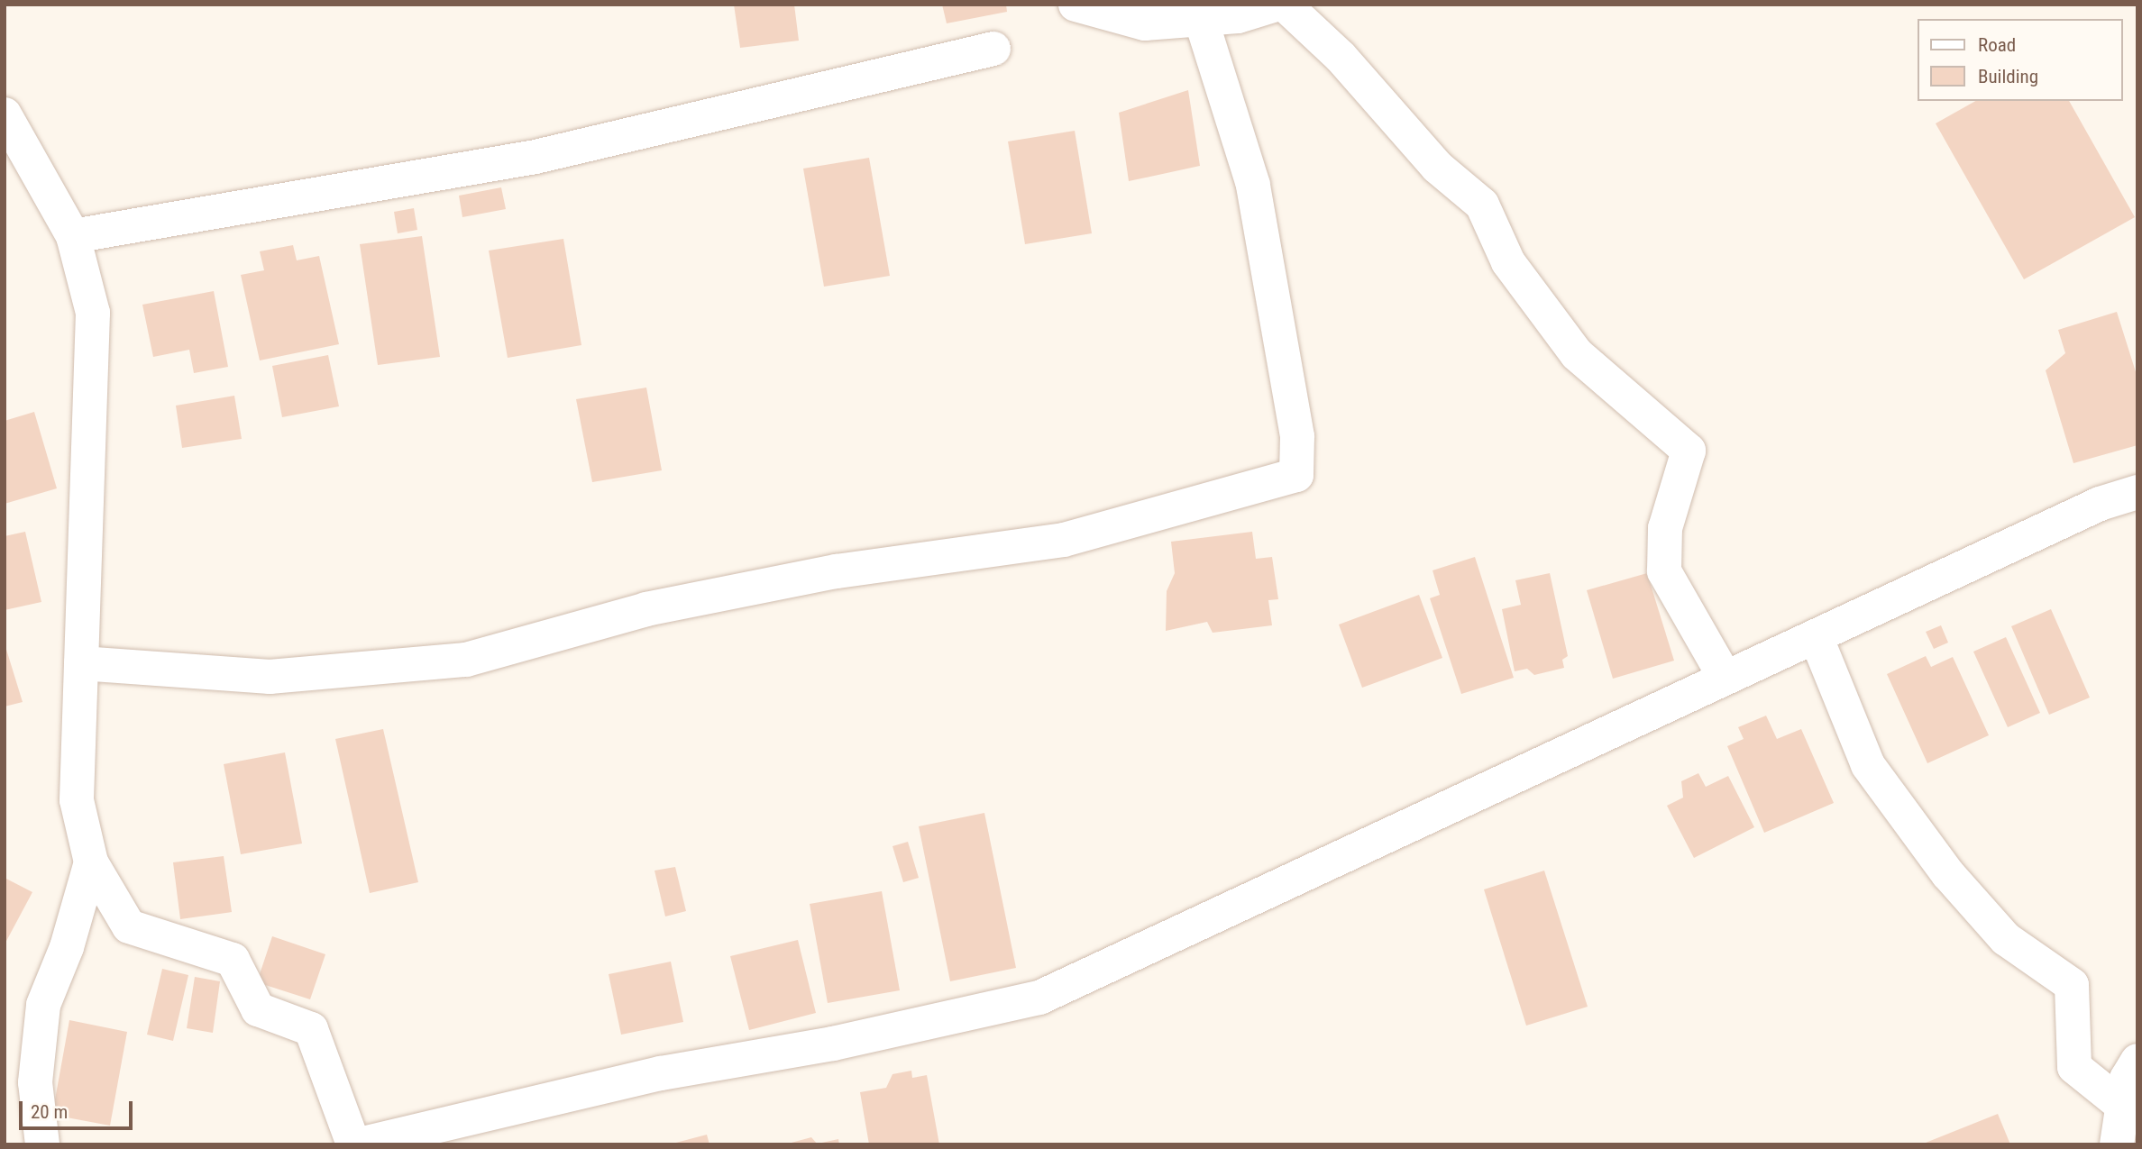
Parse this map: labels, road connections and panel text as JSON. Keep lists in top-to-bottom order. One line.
{"legend":["Road","Building"],"scale_bar":"20 m"}
